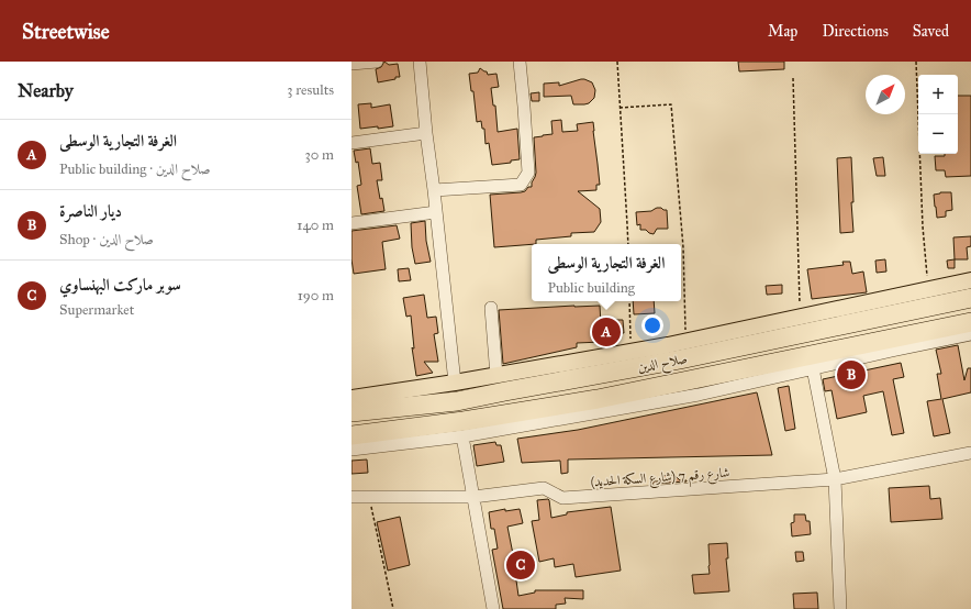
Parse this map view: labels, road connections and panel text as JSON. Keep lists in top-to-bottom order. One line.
{"streets":{"highway":["صلاح الدين"],"street":["شارع رقم 7 (شارع السكة الحديد)"]},"north":"top right","page":{"header":"Streetwise","nav":["Map","Directions","Saved"],"heading":["Nearby","3 results"],"map_buttons":["+","−"],"list":[{"mark":"A","name":"الغرفة التجارية الوسطى","note":"Public building · صلاح الدين","value":"30 m"},{"mark":"B","name":"ديار الناصرة","note":"Shop · صلاح الدين","value":"140 m"},{"mark":"C","name":"سوبر ماركت البهنساوي","note":"Supermarket","value":"190 m"}],"popup":["الغرفة التجارية الوسطى","Public building"],"pins":["A","B","C"]}}
